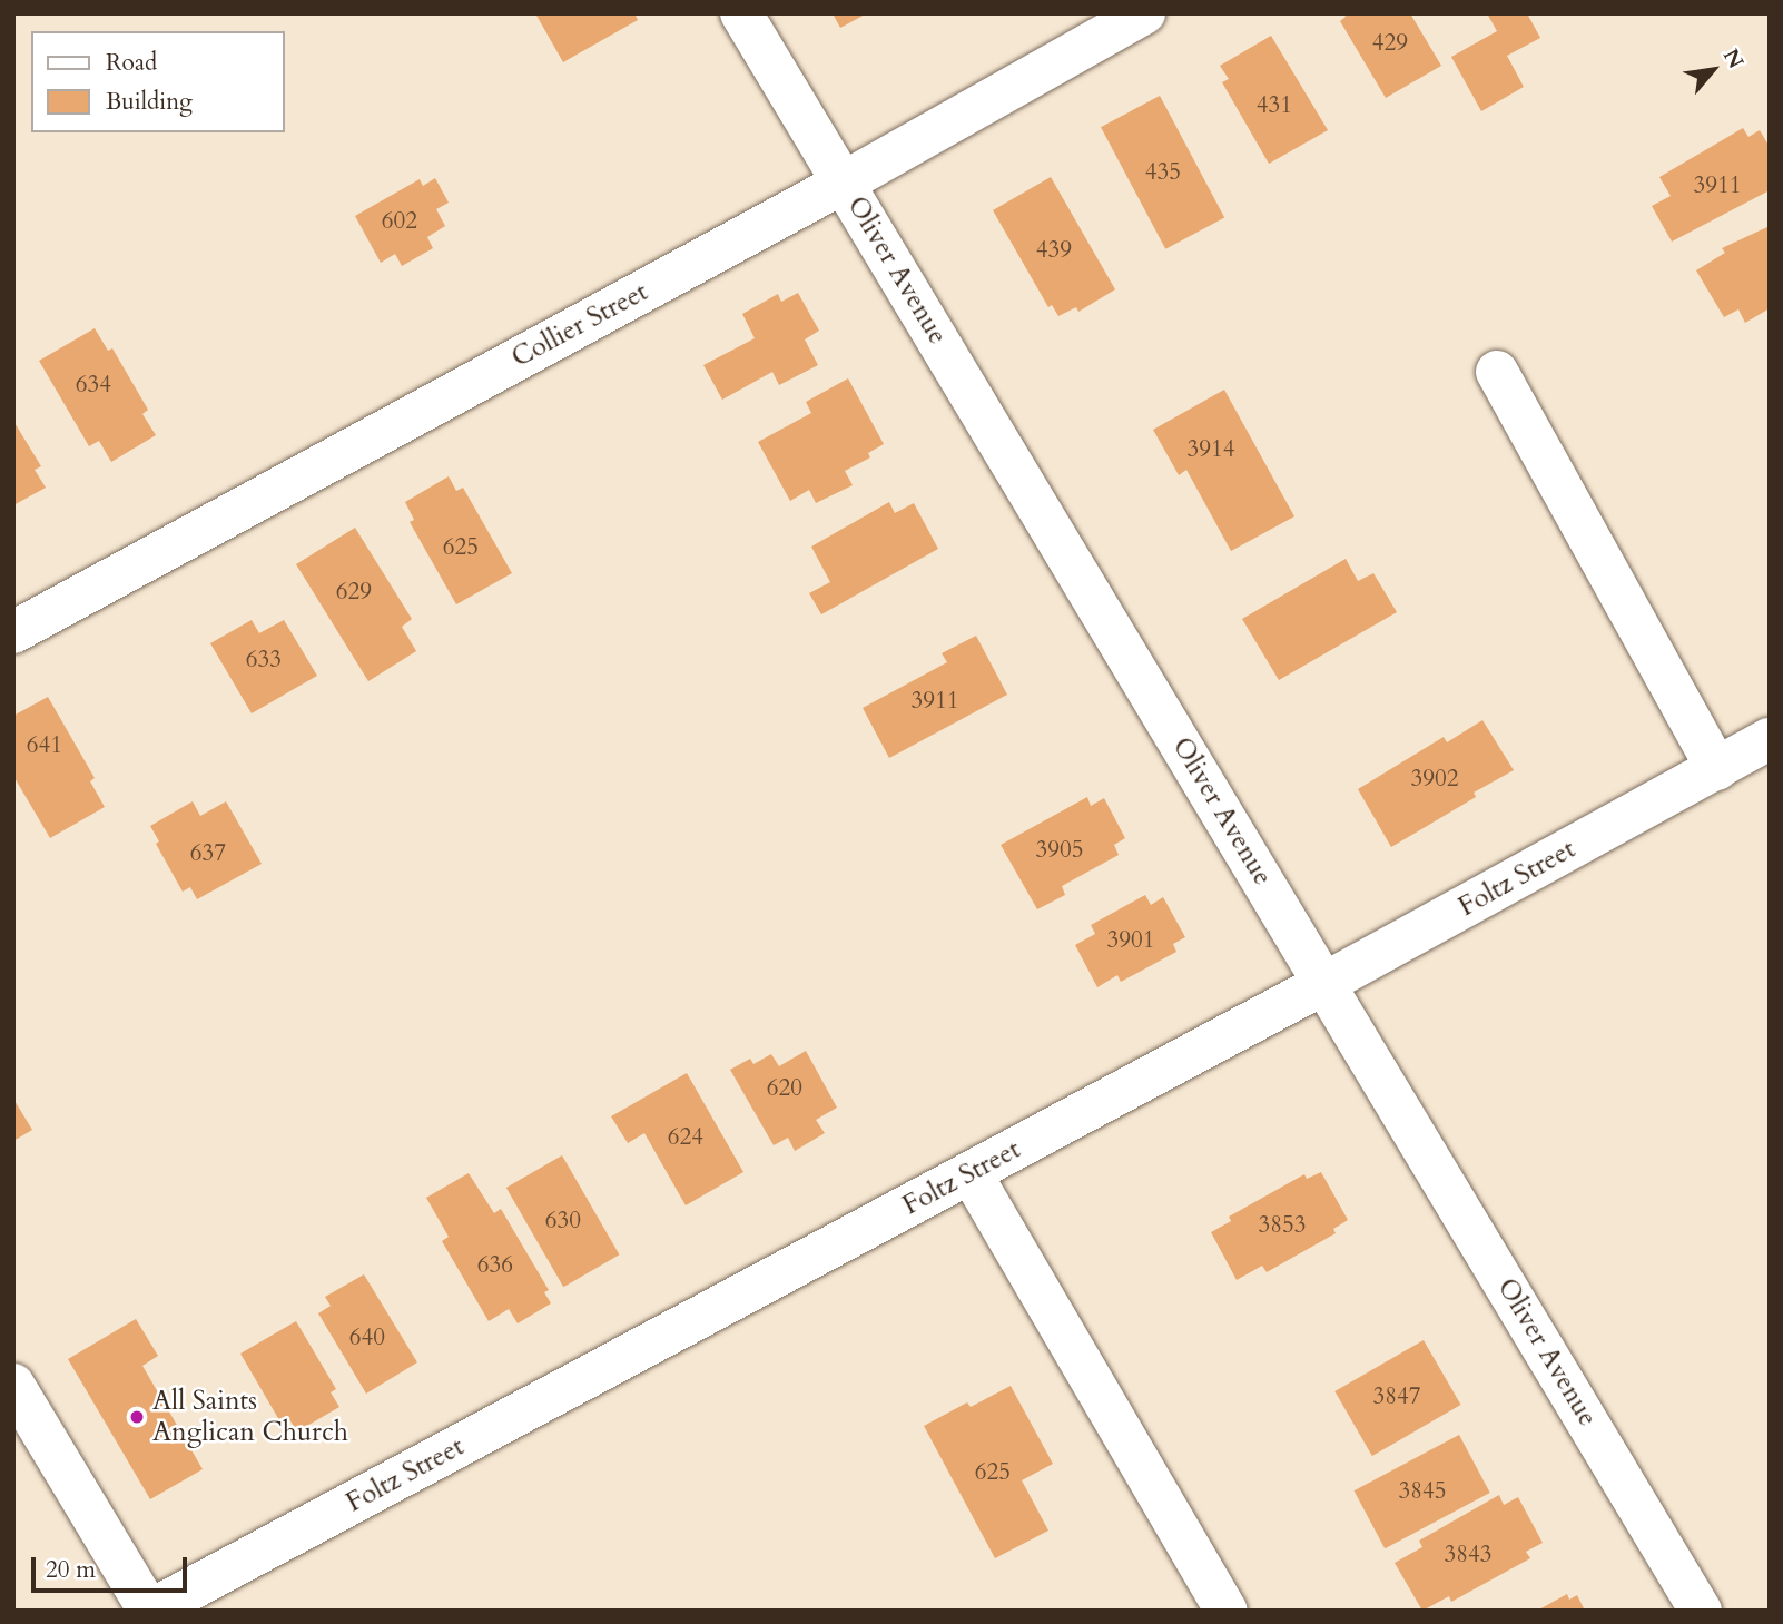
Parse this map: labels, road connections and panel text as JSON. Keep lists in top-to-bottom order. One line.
{"streets":{"street":["Oliver Avenue","Collier Street","Foltz Street"]},"crossings":[["Oliver Avenue","Collier Street"],["Oliver Avenue","Foltz Street"]],"places":["All Saints Anglican Church"],"house_numbers":["429","431","435","3911","602","439","634","3914","625","629","633","3911","641","3902","3905","637","3901","620","624","630","3853","636","640","3847","625","3845","3843"],"legend":["Road","Building"],"scale_bar":"20 m","north":"top right"}
